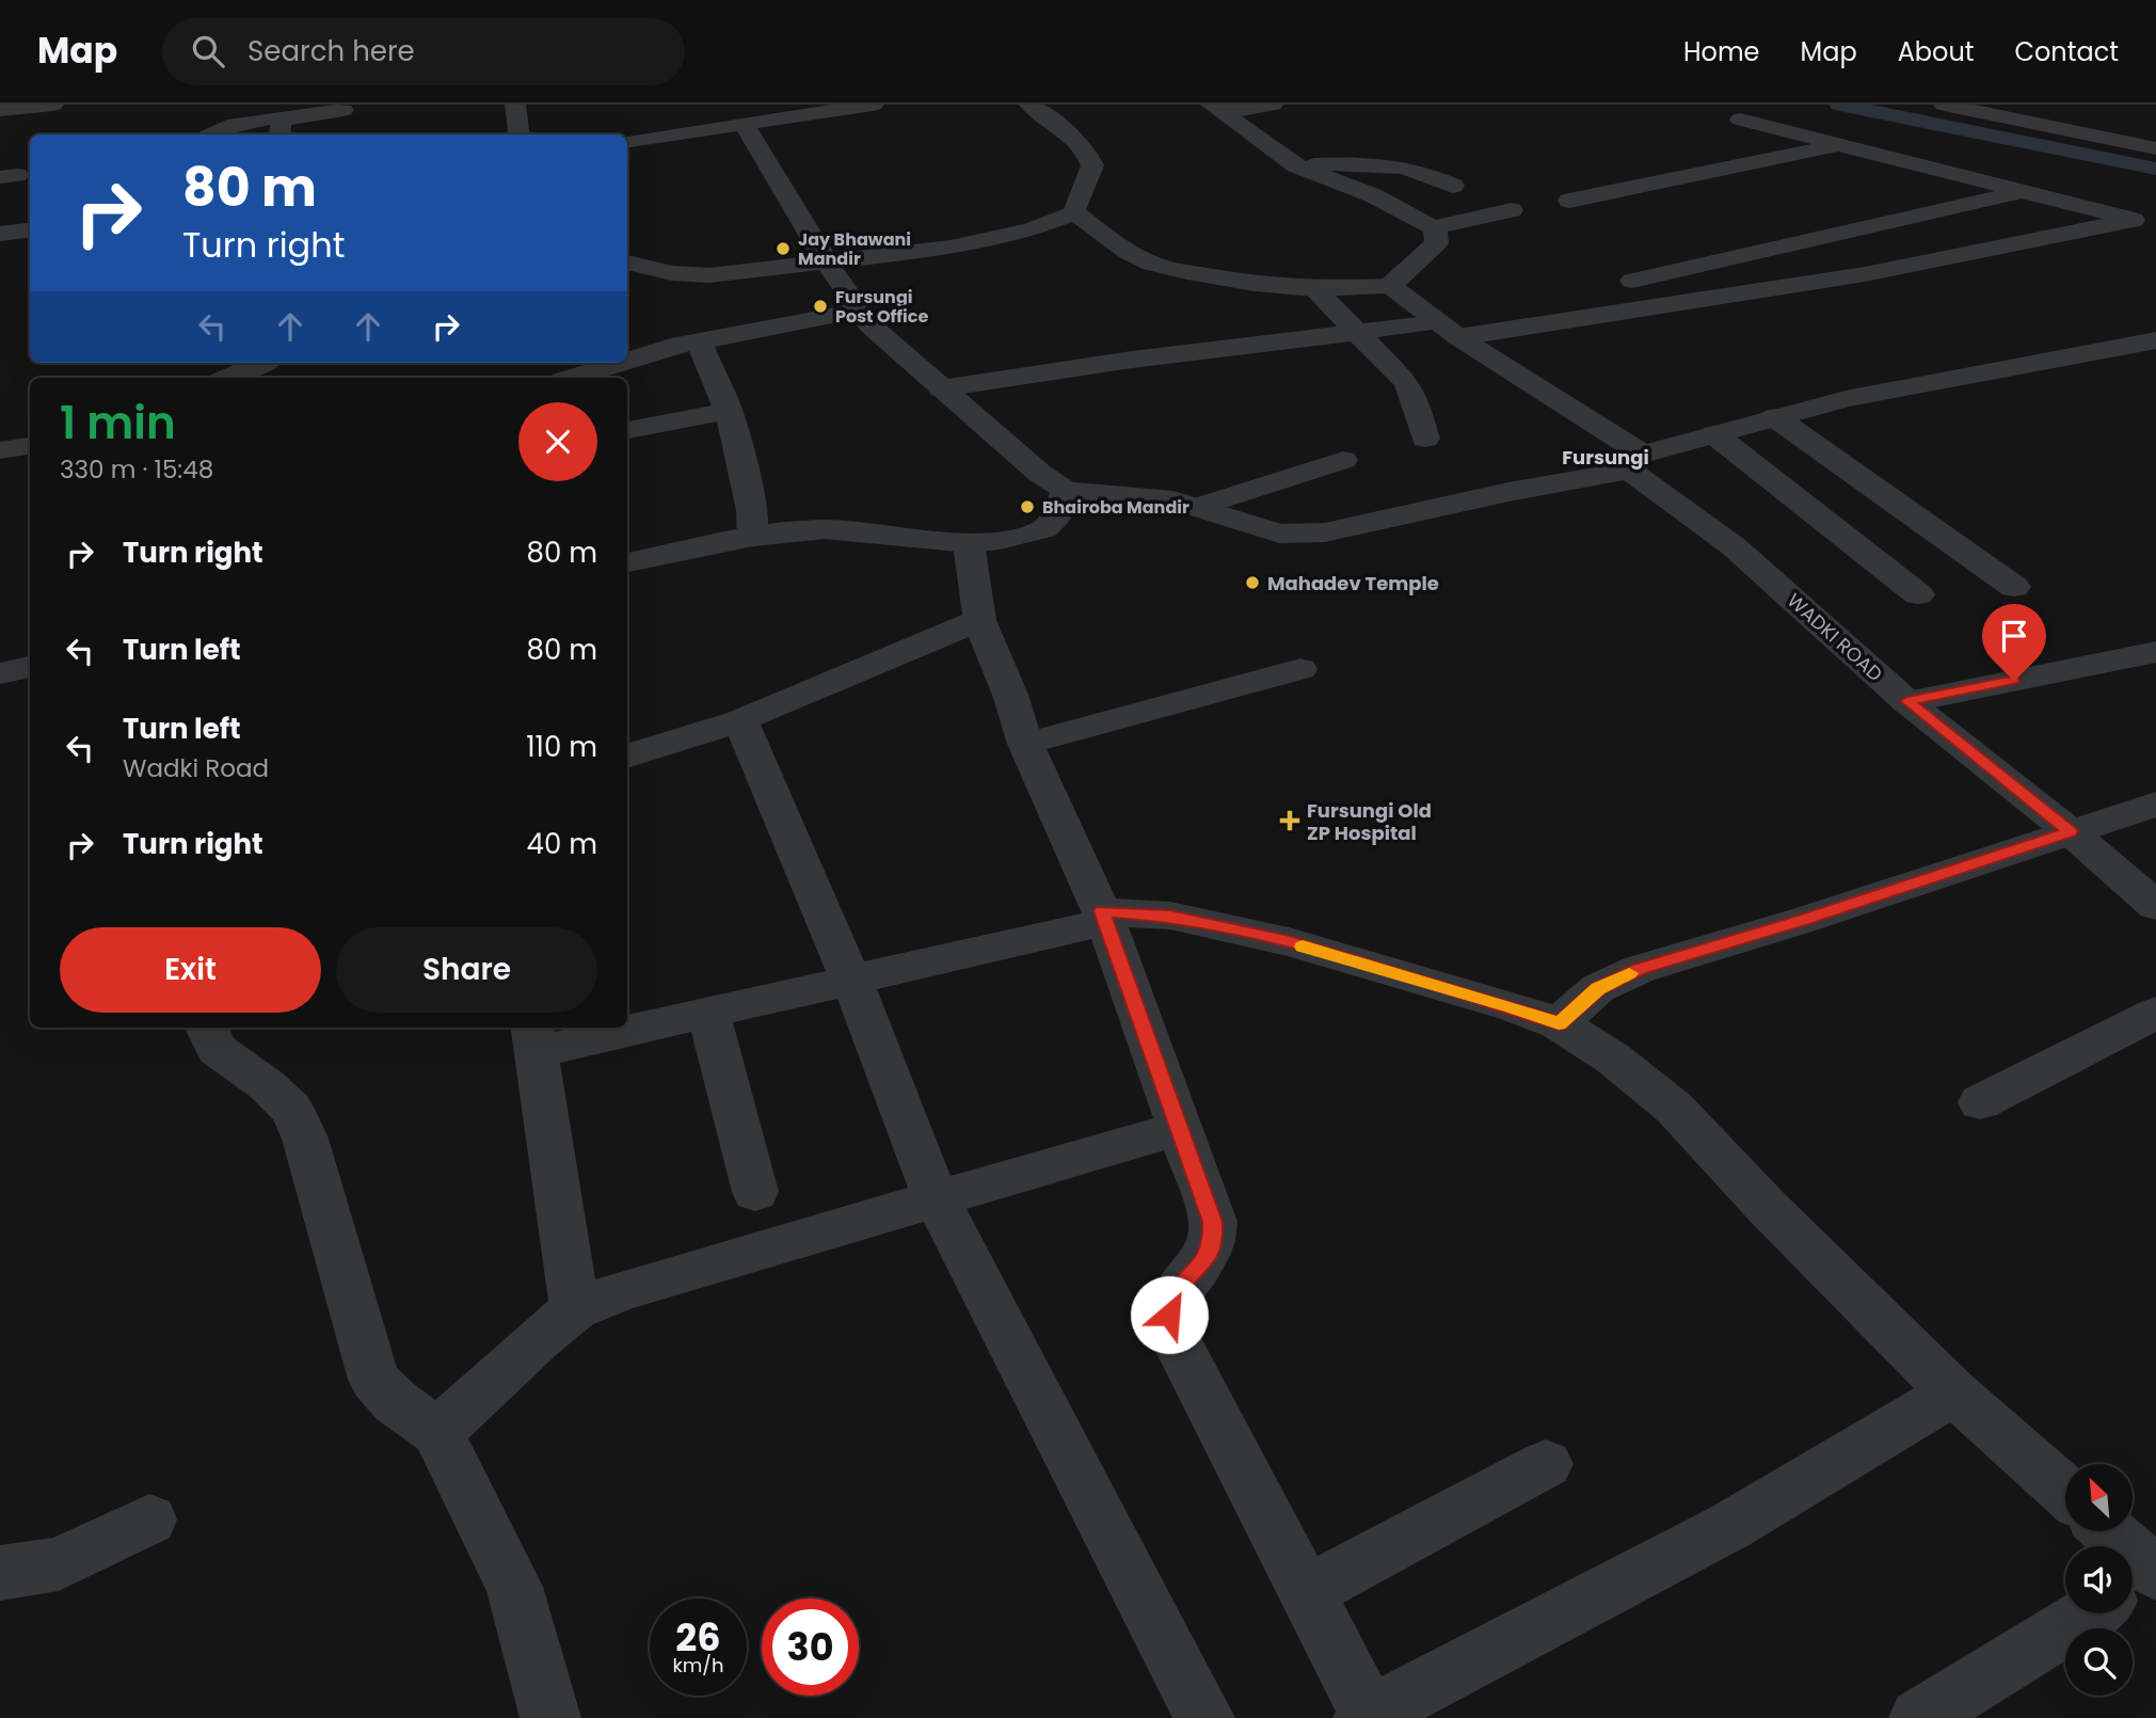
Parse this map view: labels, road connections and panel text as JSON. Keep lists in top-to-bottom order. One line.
{"streets":{"street":["WADKI ROAD"]},"districts":["Fursungi"],"places":{"other":["Jay Bhawani Mandir","Fursungi Post Office","Bhairoba Mandir","Mahadev Temple"],"health":["Fursungi Old ZP Hospital"]},"north":"top left","page":{"header":"Map","search":"Search here","nav":["Home","Map","About","Contact"],"turn":["80 m","Turn right"],"heading":["1 min","330 m · 15:48"],"list":[{"name":"Turn right","value":"80 m"},{"name":"Turn left","value":"80 m"},{"name":"Turn left","note":"Wadki Road","value":"110 m"},{"name":"Turn right","value":"40 m"}],"buttons":["Exit","Share"],"speed":"26 km/h","limit":"30"}}
